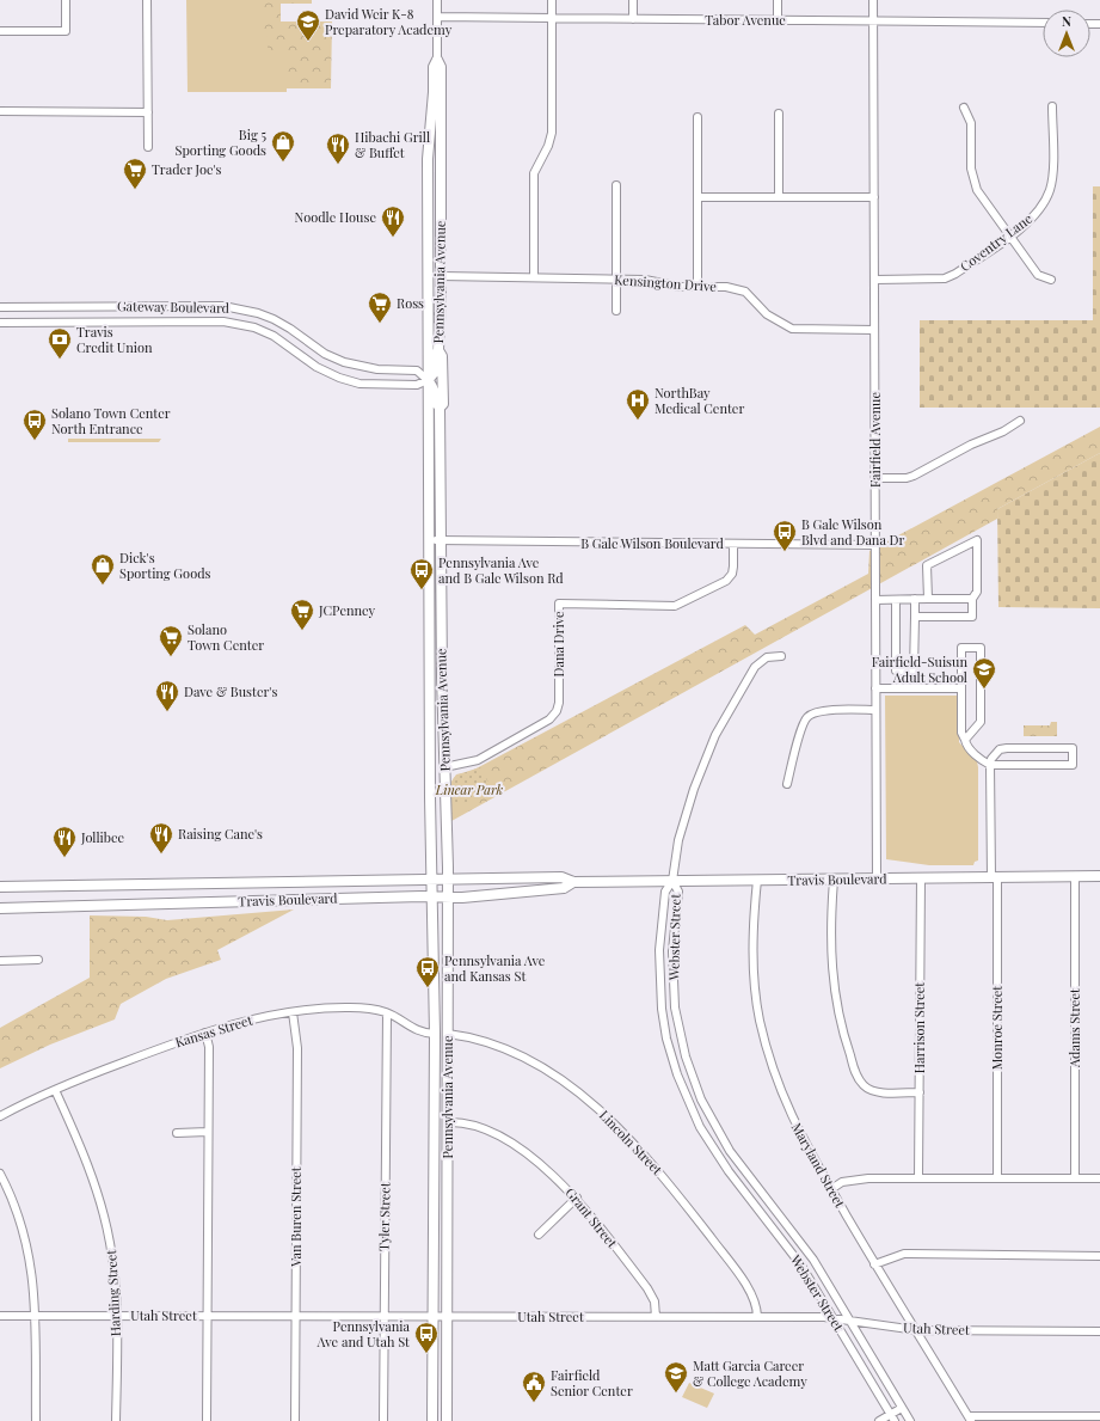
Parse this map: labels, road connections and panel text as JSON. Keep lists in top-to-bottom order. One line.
{"streets":{"main road":["Pennsylvania Avenue","Travis Boulevard"],"street":["Tabor Avenue","Coventry Lane","Kensington Drive","Gateway Boulevard","Fairfield Avenue","B Gale Wilson Boulevard","Dana Drive","Webster Street","Harrison Street","Monroe Street","Adams Street","Kansas Street","Lincoln Street","Maryland Street","Van Buren Street","Tyler Street","Grant Street","Harding Street","Utah Street"]},"crossings":[["Tabor Avenue","Pennsylvania Avenue"],["Tabor Avenue","Fairfield Avenue"],["Coventry Lane","Fairfield Avenue"],["Pennsylvania Avenue","Kensington Drive"],["Pennsylvania Avenue","Gateway Boulevard"],["Pennsylvania Avenue","B Gale Wilson Boulevard"],["Pennsylvania Avenue","Dana Drive"],["Pennsylvania Avenue","Travis Boulevard"],["Pennsylvania Avenue","Kansas Street"],["Pennsylvania Avenue","Lincoln Street"],["Pennsylvania Avenue","Grant Street"],["Pennsylvania Avenue","Utah Street"],["Kensington Drive","Fairfield Avenue"],["Fairfield Avenue","B Gale Wilson Boulevard"],["Fairfield Avenue","Travis Boulevard"],["B Gale Wilson Boulevard","Dana Drive"],["Travis Boulevard","Webster Street"],["Travis Boulevard","Harrison Street"],["Travis Boulevard","Monroe Street"],["Travis Boulevard","Adams Street"],["Travis Boulevard","Maryland Street"],["Webster Street","Utah Street"],["Kansas Street","Van Buren Street"],["Kansas Street","Tyler Street"],["Kansas Street","Harding Street"],["Lincoln Street","Utah Street"],["Maryland Street","Utah Street"],["Van Buren Street","Utah Street"],["Tyler Street","Utah Street"],["Grant Street","Utah Street"],["Harding Street","Utah Street"]],"parks":["Linear Park"],"places":{"school or university":["David Weir K-8 Preparatory Academy","Fairfield-Suisun Adult School","Matt Garcia Career & College Academy"],"shop":["Big 5 Sporting Goods","Dick's Sporting Goods"],"restaurant":["Hibachi Grill & Buffet","Noodle House","Dave & Buster's","Raising Cane's","Jollibee"],"supermarket":["Trader Joe's","Ross","JCPenney","Solano Town Center"],"bank":["Travis Credit Union"],"hospital":["NorthBay Medical Center"],"bus stop":["Solano Town Center North Entrance","B Gale Wilson Blvd and Dana Dr","Pennsylvania Ave and B Gale Wilson Rd","Pennsylvania Ave and Kansas St","Pennsylvania Ave and Utah St"],"public building":["Fairfield Senior Center"]},"north":"top"}
